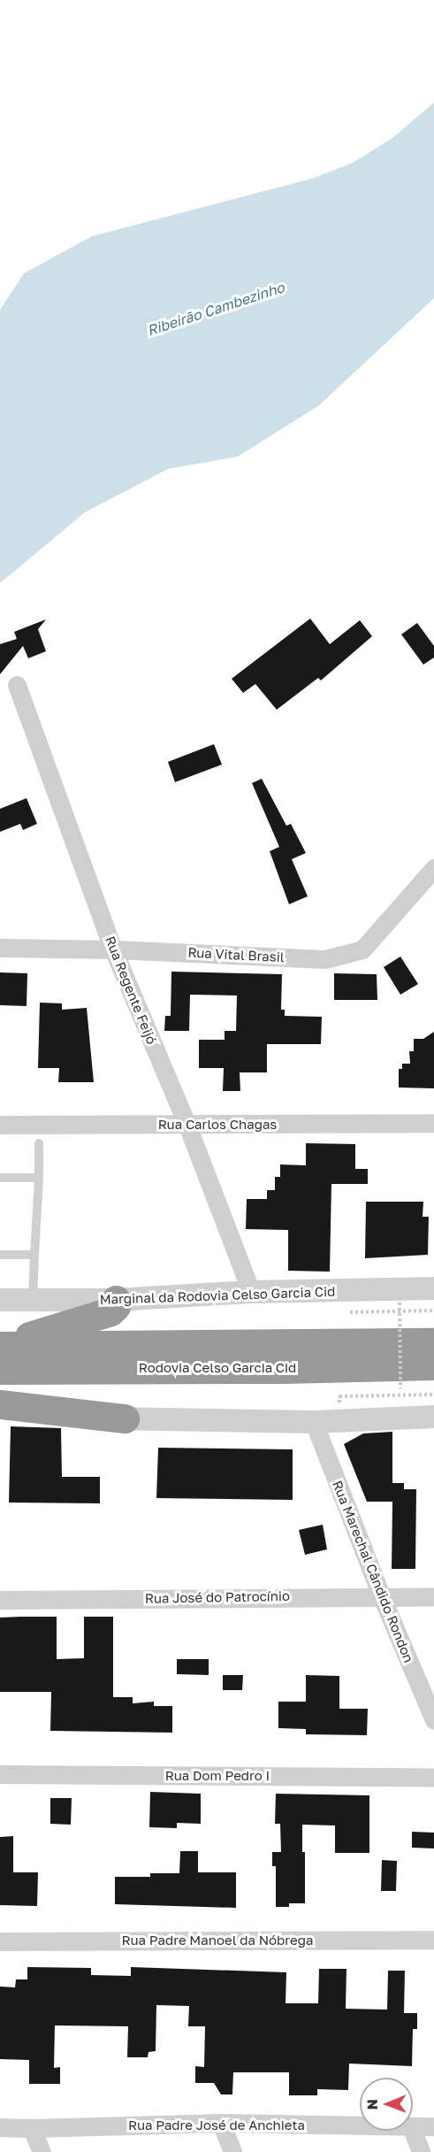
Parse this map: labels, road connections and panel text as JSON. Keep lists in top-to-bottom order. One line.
{"streets":{"highway":["Rodovia Celso Garcia Cid"],"street":["Rua Vital Brasil","Rua Regente Feijó","Rua Carlos Chagas","Marginal da Rodovia Celso Garcia Cid","Rua Marechal Cândido Rondon","Rua José do Patrocínio","Rua Dom Pedro I","Rua Padre Manoel da Nóbrega","Rua Padre José de Anchieta"]},"crossings":[["Rua Vital Brasil","Rua Regente Feijó"],["Rua Regente Feijó","Rua Carlos Chagas"],["Rua Regente Feijó","Marginal da Rodovia Celso Garcia Cid"],["Rua Marechal Cândido Rondon","Rua José do Patrocínio"]],"water":["Ribeirão Cambezinho"],"north":"left"}
